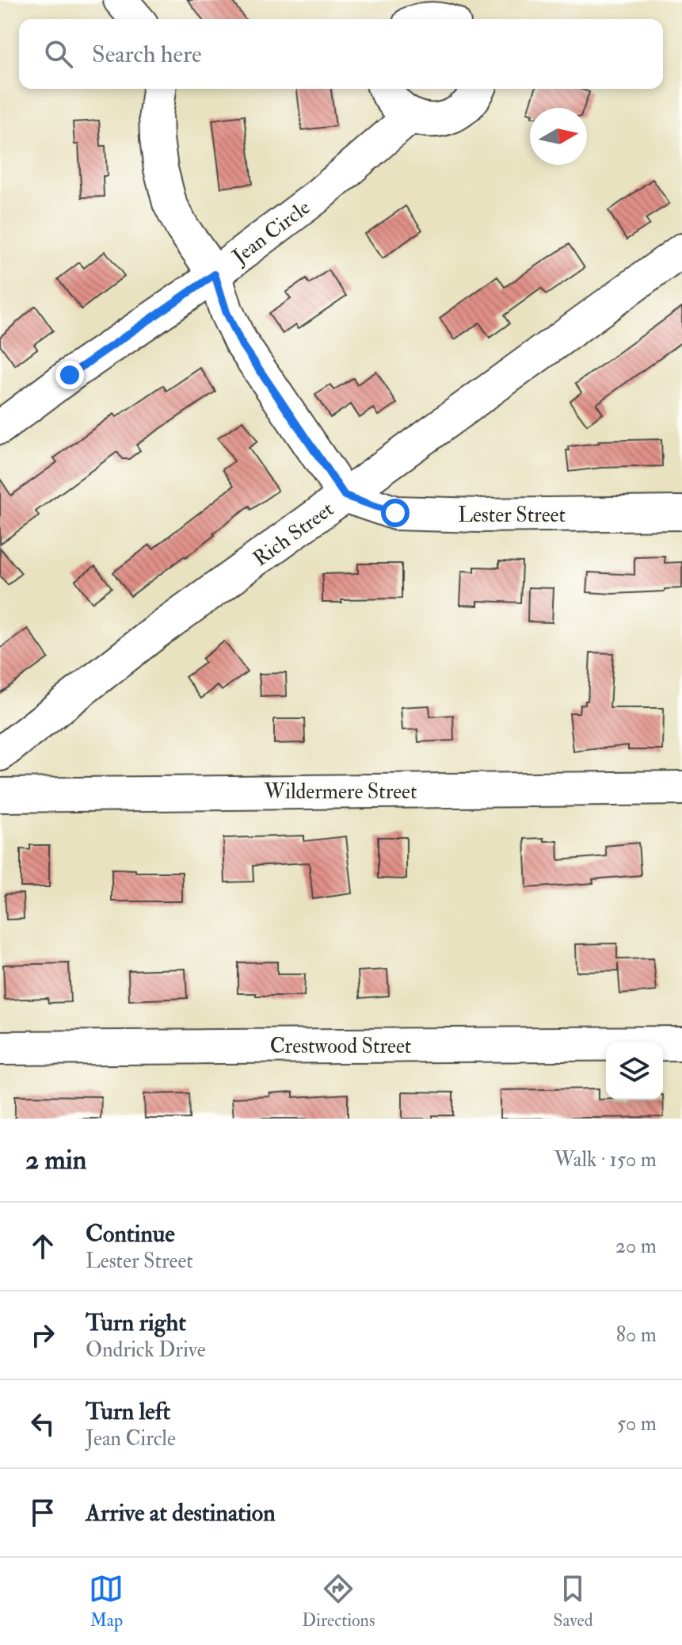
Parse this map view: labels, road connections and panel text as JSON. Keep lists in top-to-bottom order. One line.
{"streets":{"street":["Jean Circle","Lester Street","Rich Street","Wildermere Street","Crestwood Street"]},"crossings":[["Lester Street","Rich Street"]],"north":"right","page":{"search":"Search here","heading":["2 min","Walk · 150 m"],"list":[["Continue","Lester Street","20 m"],["Turn right","Ondrick Drive","80 m"],["Turn left","Jean Circle","50 m"],"Arrive at destination"],"nav":["Map","Directions","Saved"]}}
